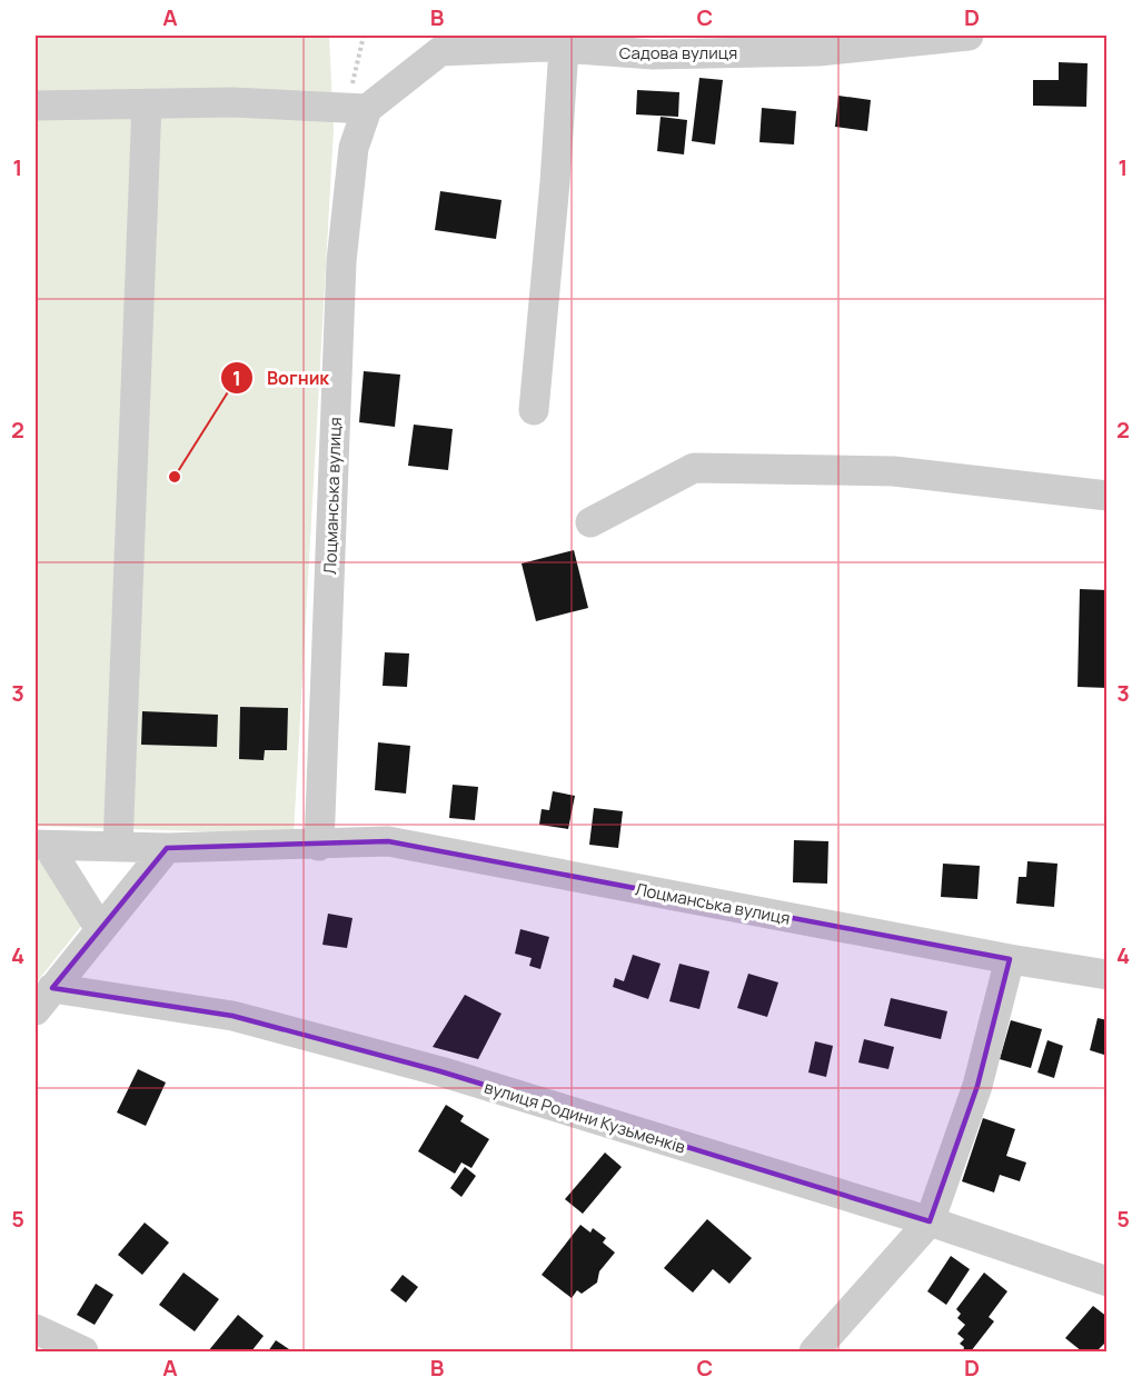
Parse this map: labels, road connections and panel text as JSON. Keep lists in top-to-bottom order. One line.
{"streets":{"street":["Садова вулиця","Лоцманська вулиця","вулиця Родини Кузьменків"]},"crossings":[["Садова вулиця","Лоцманська вулиця"]],"places":["Вогник"],"grid":{"columns":["A","B","C","D"],"rows":["1","2","3","4","5"]}}
